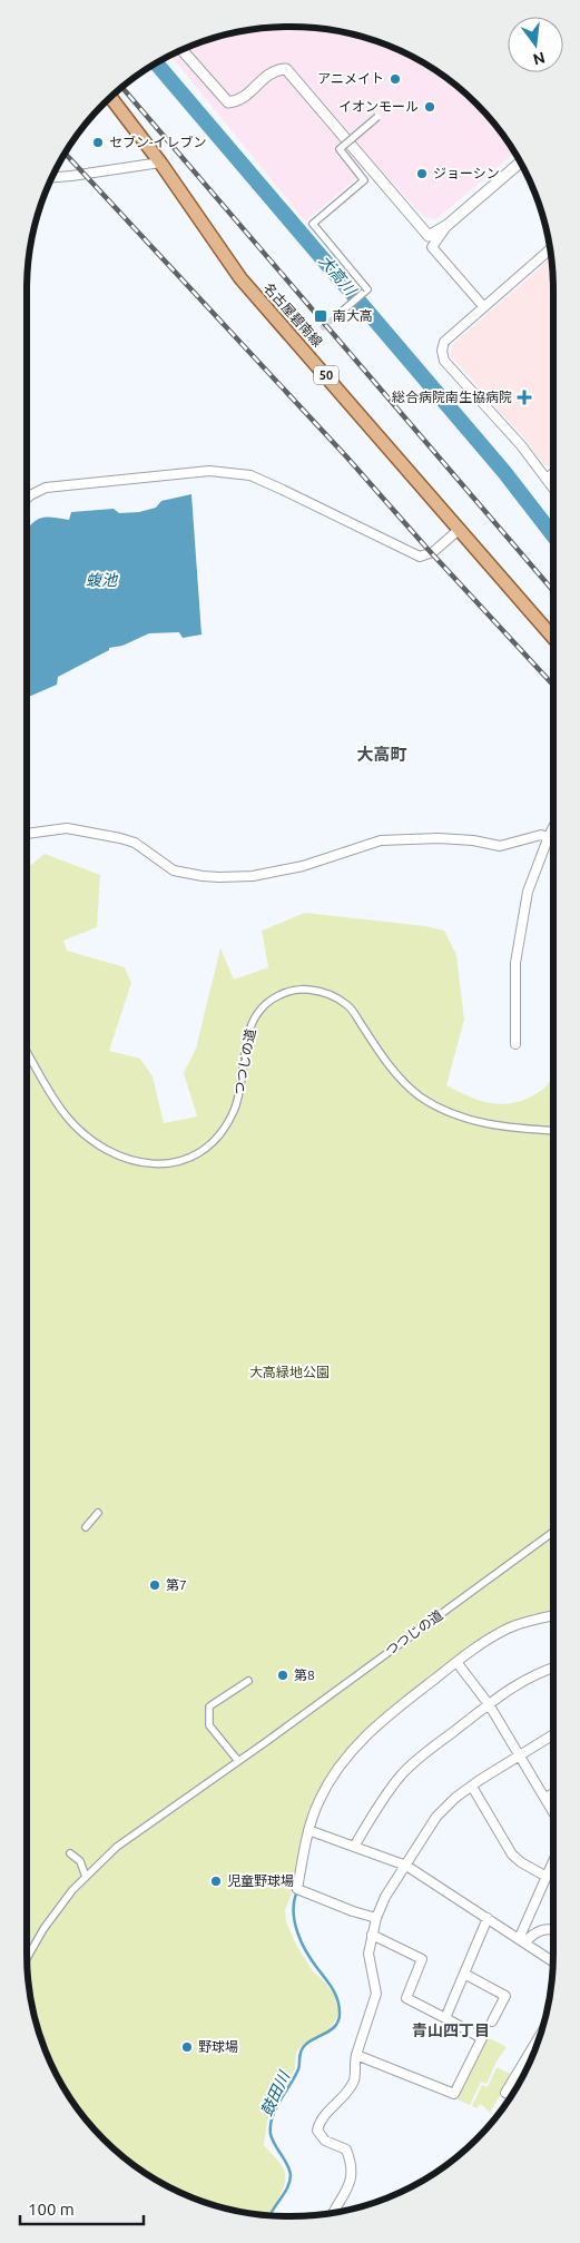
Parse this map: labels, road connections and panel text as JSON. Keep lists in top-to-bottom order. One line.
{"streets":{"main road":["名古屋碧南線","50"],"street":["つつじの道"]},"districts":["大高町","青山四丁目"],"water":["大高川","蝮池","鼓田川"],"parks":["大高緑地公園"],"places":{"other":["アニメイト","イオンモール","セブン-イレブン","ジョーシン","第7","第8","児童野球場","野球場"],"transit":["南大高"],"health":["総合病院南生協病院"]},"scale_bar":"100 m","north":"bottom"}
